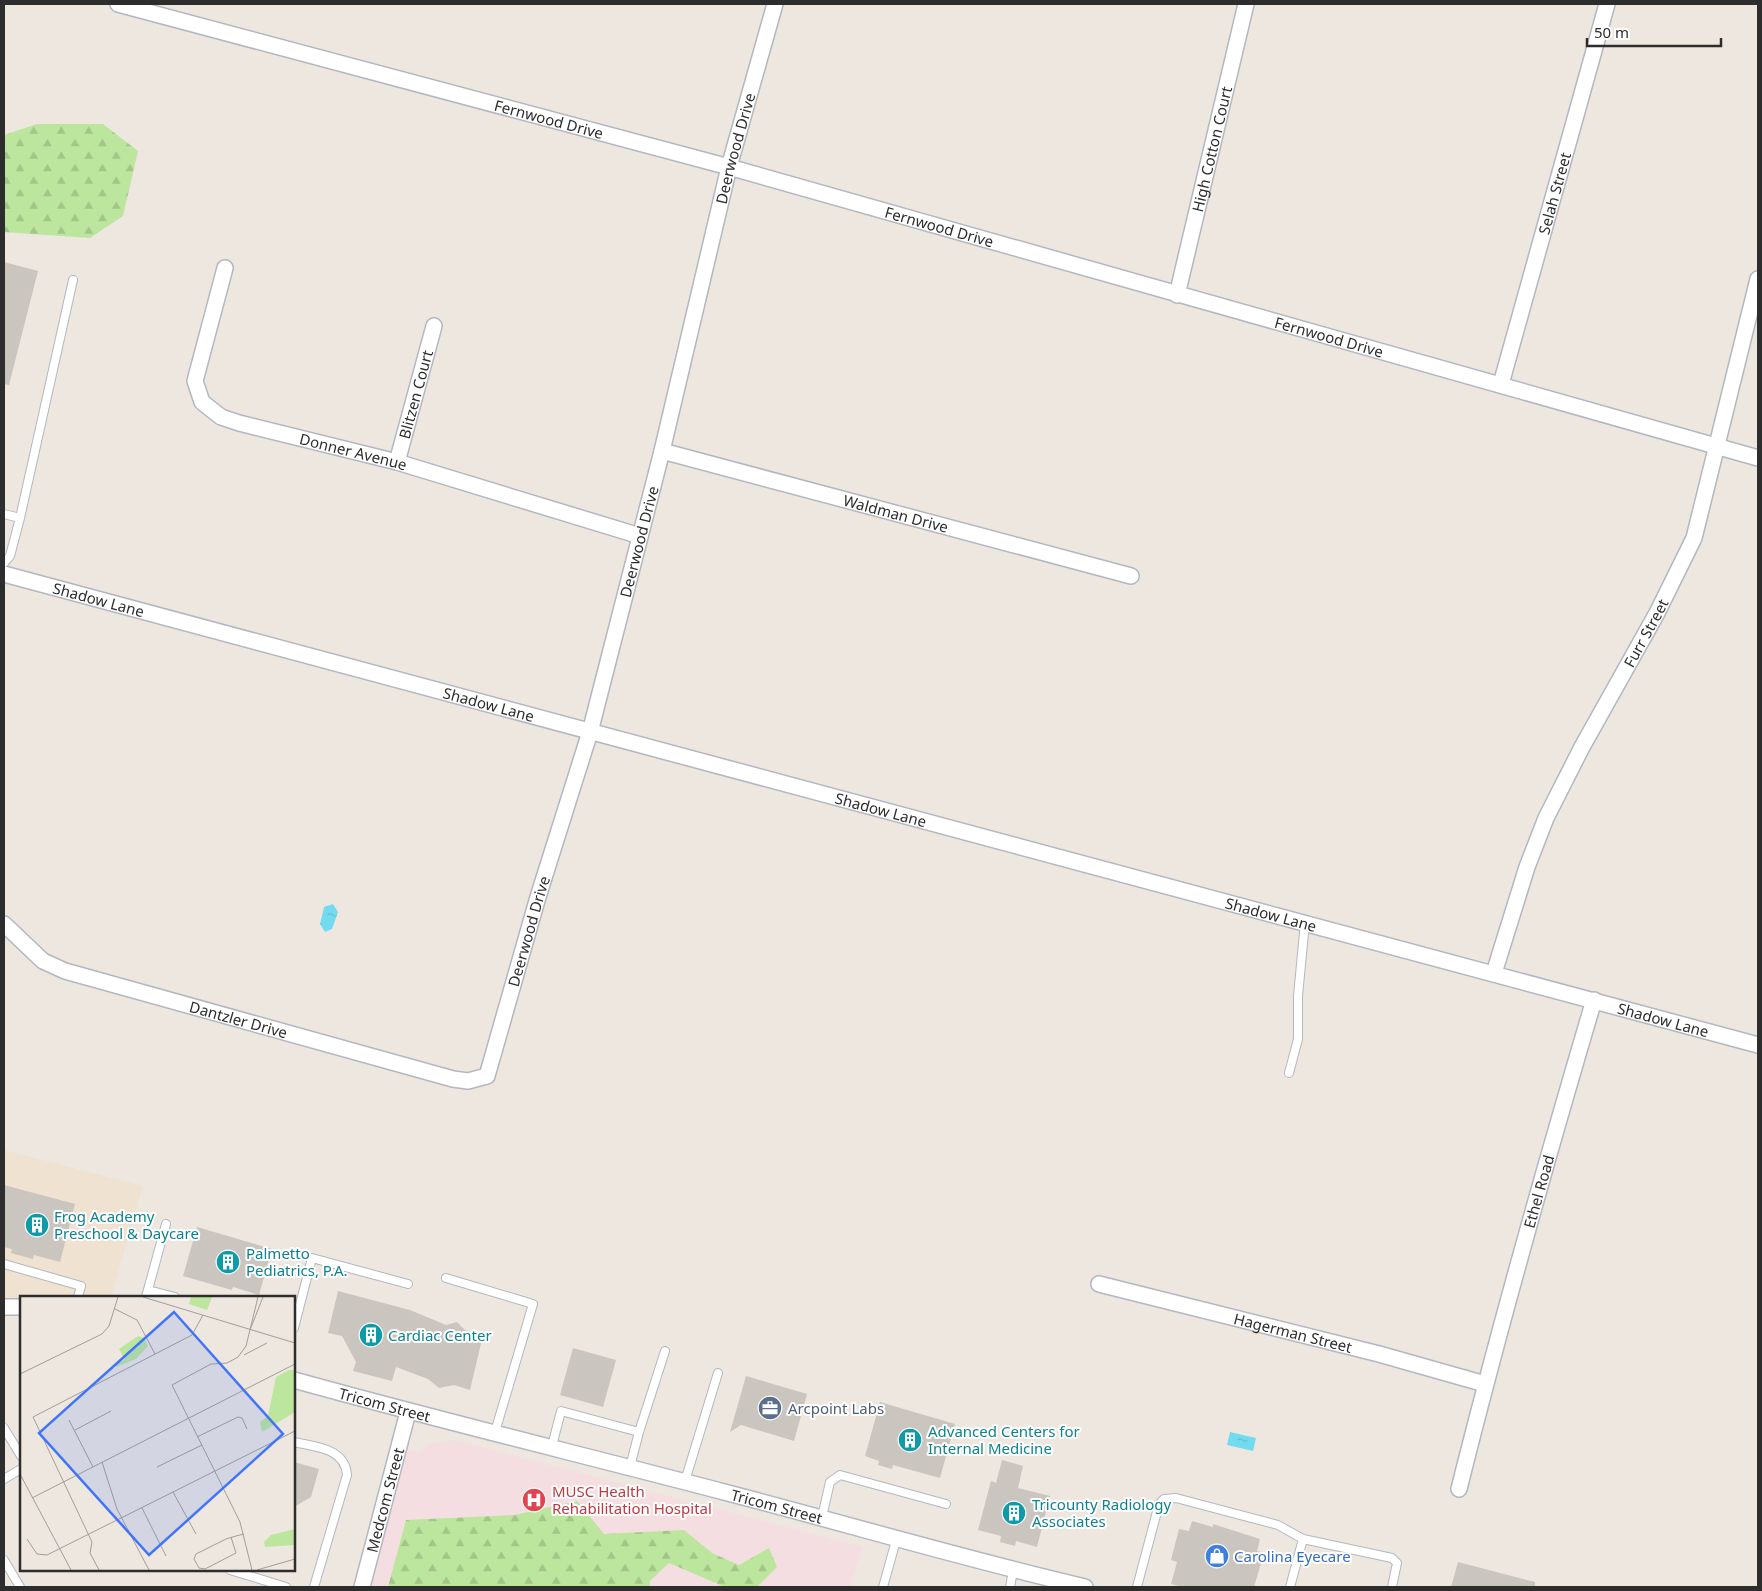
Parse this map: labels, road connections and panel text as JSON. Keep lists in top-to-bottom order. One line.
{"streets":{"street":["Fernwood Drive","Deerwood Drive","High Cotton Court","Selah Street","Blitzen Court","Donner Avenue","Waldman Drive","Shadow Lane","Furr Street","Dantzler Drive","Ethel Road","Hagerman Street","Tricom Street","Medcom Street"]},"crossings":[["Fernwood Drive","Deerwood Drive"],["Fernwood Drive","High Cotton Court"],["Fernwood Drive","Selah Street"],["Fernwood Drive","Furr Street"],["Deerwood Drive","Donner Avenue"],["Deerwood Drive","Waldman Drive"],["Deerwood Drive","Shadow Lane"],["Deerwood Drive","Dantzler Drive"],["Blitzen Court","Donner Avenue"],["Shadow Lane","Furr Street"],["Shadow Lane","Ethel Road"],["Ethel Road","Hagerman Street"],["Tricom Street","Medcom Street"]],"places":{"building":["Frog Academy Preschool & Daycare","Palmetto Pediatrics, P.A.","Cardiac Center","Advanced Centers for Internal Medicine","Tricounty Radiology Associates"],"office":["Arcpoint Labs"],"hospital":["MUSC Health Rehabilitation Hospital"],"shop":["Carolina Eyecare"]},"scale_bar":"50 m"}
